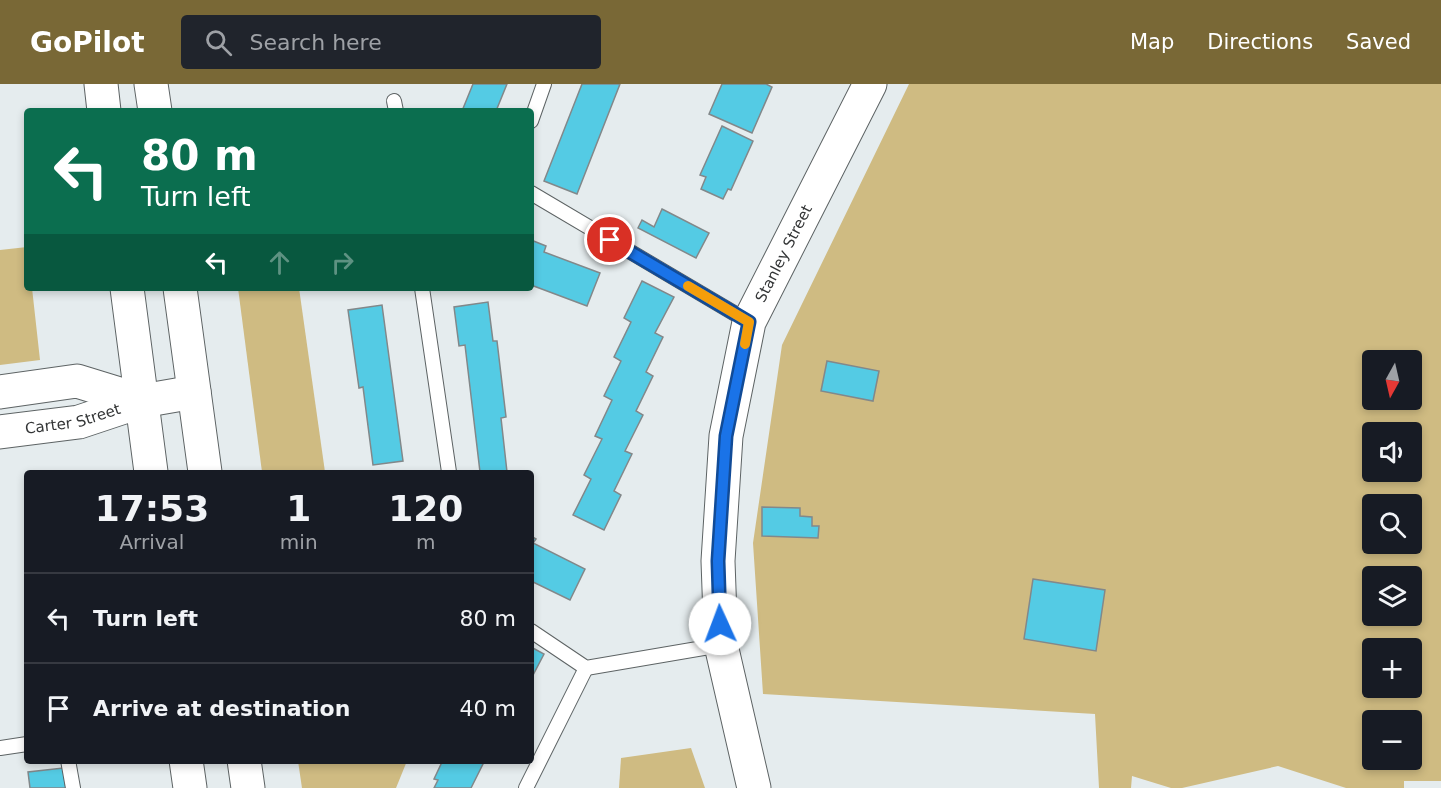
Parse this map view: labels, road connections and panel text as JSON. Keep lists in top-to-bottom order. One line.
{"streets":{"street":["Stanley Street","Carter Street"]},"north":"bottom","page":{"header":"GoPilot","search":"Search here","nav":["Map","Directions","Saved"],"turn":["80 m","Turn left"],"map_buttons":["+","−"],"eta":["17:53","Arrival","1","min","120","m"],"list":[{"name":"Turn left","value":"80 m"},{"name":"Arrive at destination","value":"40 m"}]}}
